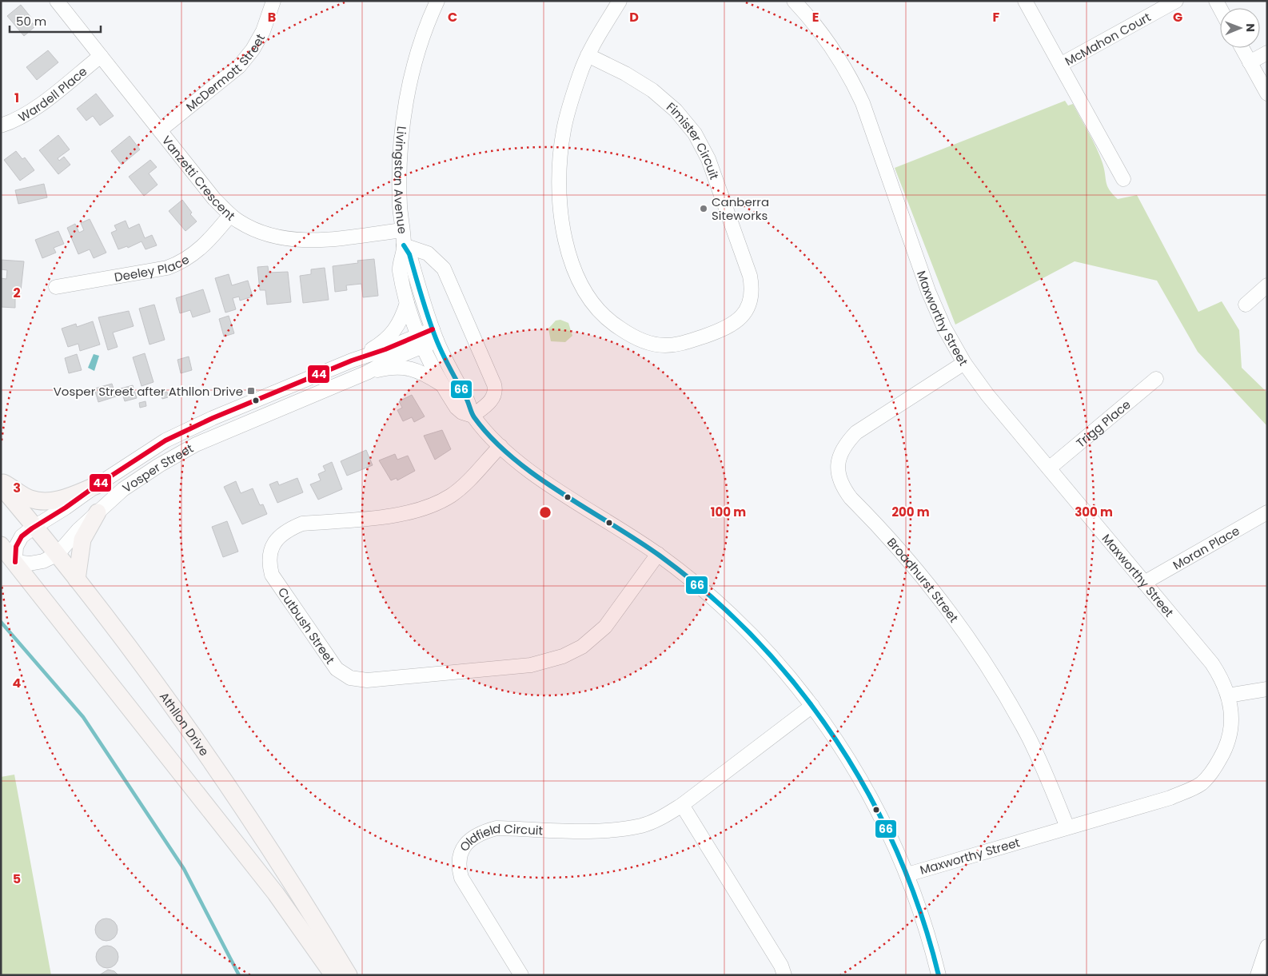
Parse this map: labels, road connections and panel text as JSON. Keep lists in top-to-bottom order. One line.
{"streets":{"main road":["Athllon Drive"],"street":["McMahon Court","McDermott Street","Wardell Place","Fimister Circuit","Vanzetti Crescent","Livingston Avenue","Deeley Place","Maxworthy Street","Trigg Place","Vosper Street","Moran Place","Broadhurst Street","Cutbush Street","Oldfield Circuit"]},"crossings":[["McDermott Street","Vanzetti Crescent"],["Wardell Place","Vanzetti Crescent"],["Vanzetti Crescent","Livingston Avenue"],["Vanzetti Crescent","Deeley Place"],["Livingston Avenue","Maxworthy Street"],["Livingston Avenue","Vosper Street"],["Livingston Avenue","Cutbush Street"],["Livingston Avenue","Oldfield Circuit"],["Maxworthy Street","Trigg Place"],["Maxworthy Street","Moran Place"],["Maxworthy Street","Broadhurst Street"],["Vosper Street","Athllon Drive"]],"places":{"other":["Canberra Siteworks"],"transit":["Vosper Street after Athllon Drive"]},"lines":["transit line 66","transit line 44"],"scale_bar":"50 m","north":"right","grid":{"columns":["B","C","D","E","F","G"],"rows":["1","2","3","4","5"]},"rings":["100 m","200 m","300 m"]}
